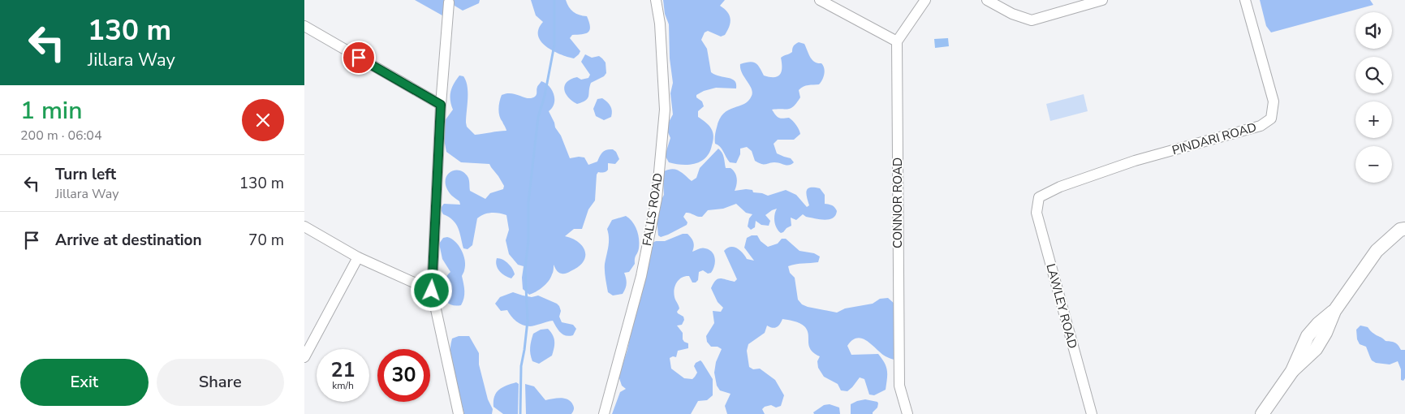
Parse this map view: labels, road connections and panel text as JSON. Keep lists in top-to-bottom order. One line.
{"streets":{"street":["PINDARI ROAD","CONNOR ROAD","FALLS ROAD","LAWLEY ROAD"]},"crossings":[["PINDARI ROAD","LAWLEY ROAD"]],"page":{"turn":["130 m","Jillara Way"],"map_buttons":["+","−"],"heading":["1 min","200 m · 06:04"],"list":[{"name":"Turn left","note":"Jillara Way","value":"130 m"},{"name":"Arrive at destination","value":"70 m"}],"speed":"21 km/h","limit":"30","buttons":["Exit","Share"]}}
